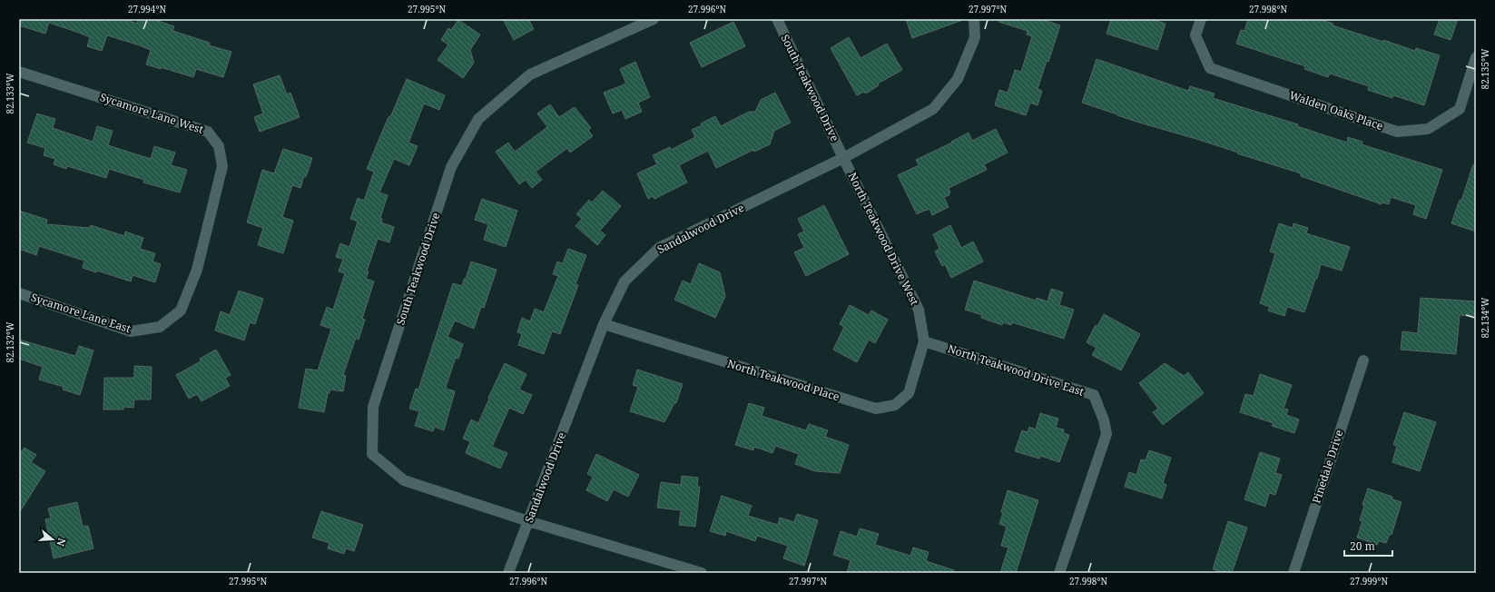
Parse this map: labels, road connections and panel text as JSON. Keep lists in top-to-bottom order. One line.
{"streets":{"street":["South Teakwood Drive","Walden Oaks Place","Sycamore Lane West","Sandalwood Drive","North Teakwood Drive West","Sycamore Lane East","North Teakwood Drive East","North Teakwood Place","Pinedale Drive"]},"crossings":[["South Teakwood Drive","Sandalwood Drive"],["South Teakwood Drive","North Teakwood Drive West"],["Sycamore Lane West","Sycamore Lane East"],["Sandalwood Drive","North Teakwood Drive West"],["Sandalwood Drive","North Teakwood Place"],["North Teakwood Drive West","North Teakwood Drive East"],["North Teakwood Drive West","North Teakwood Place"],["North Teakwood Drive East","North Teakwood Place"]],"scale_bar":"20 m","north":"right","coordinates":["27.994°N","27.995°N","27.996°N","27.997°N","27.998°N","82.135°W","82.133°W","82.134°W","82.132°W","27.999°N"]}
